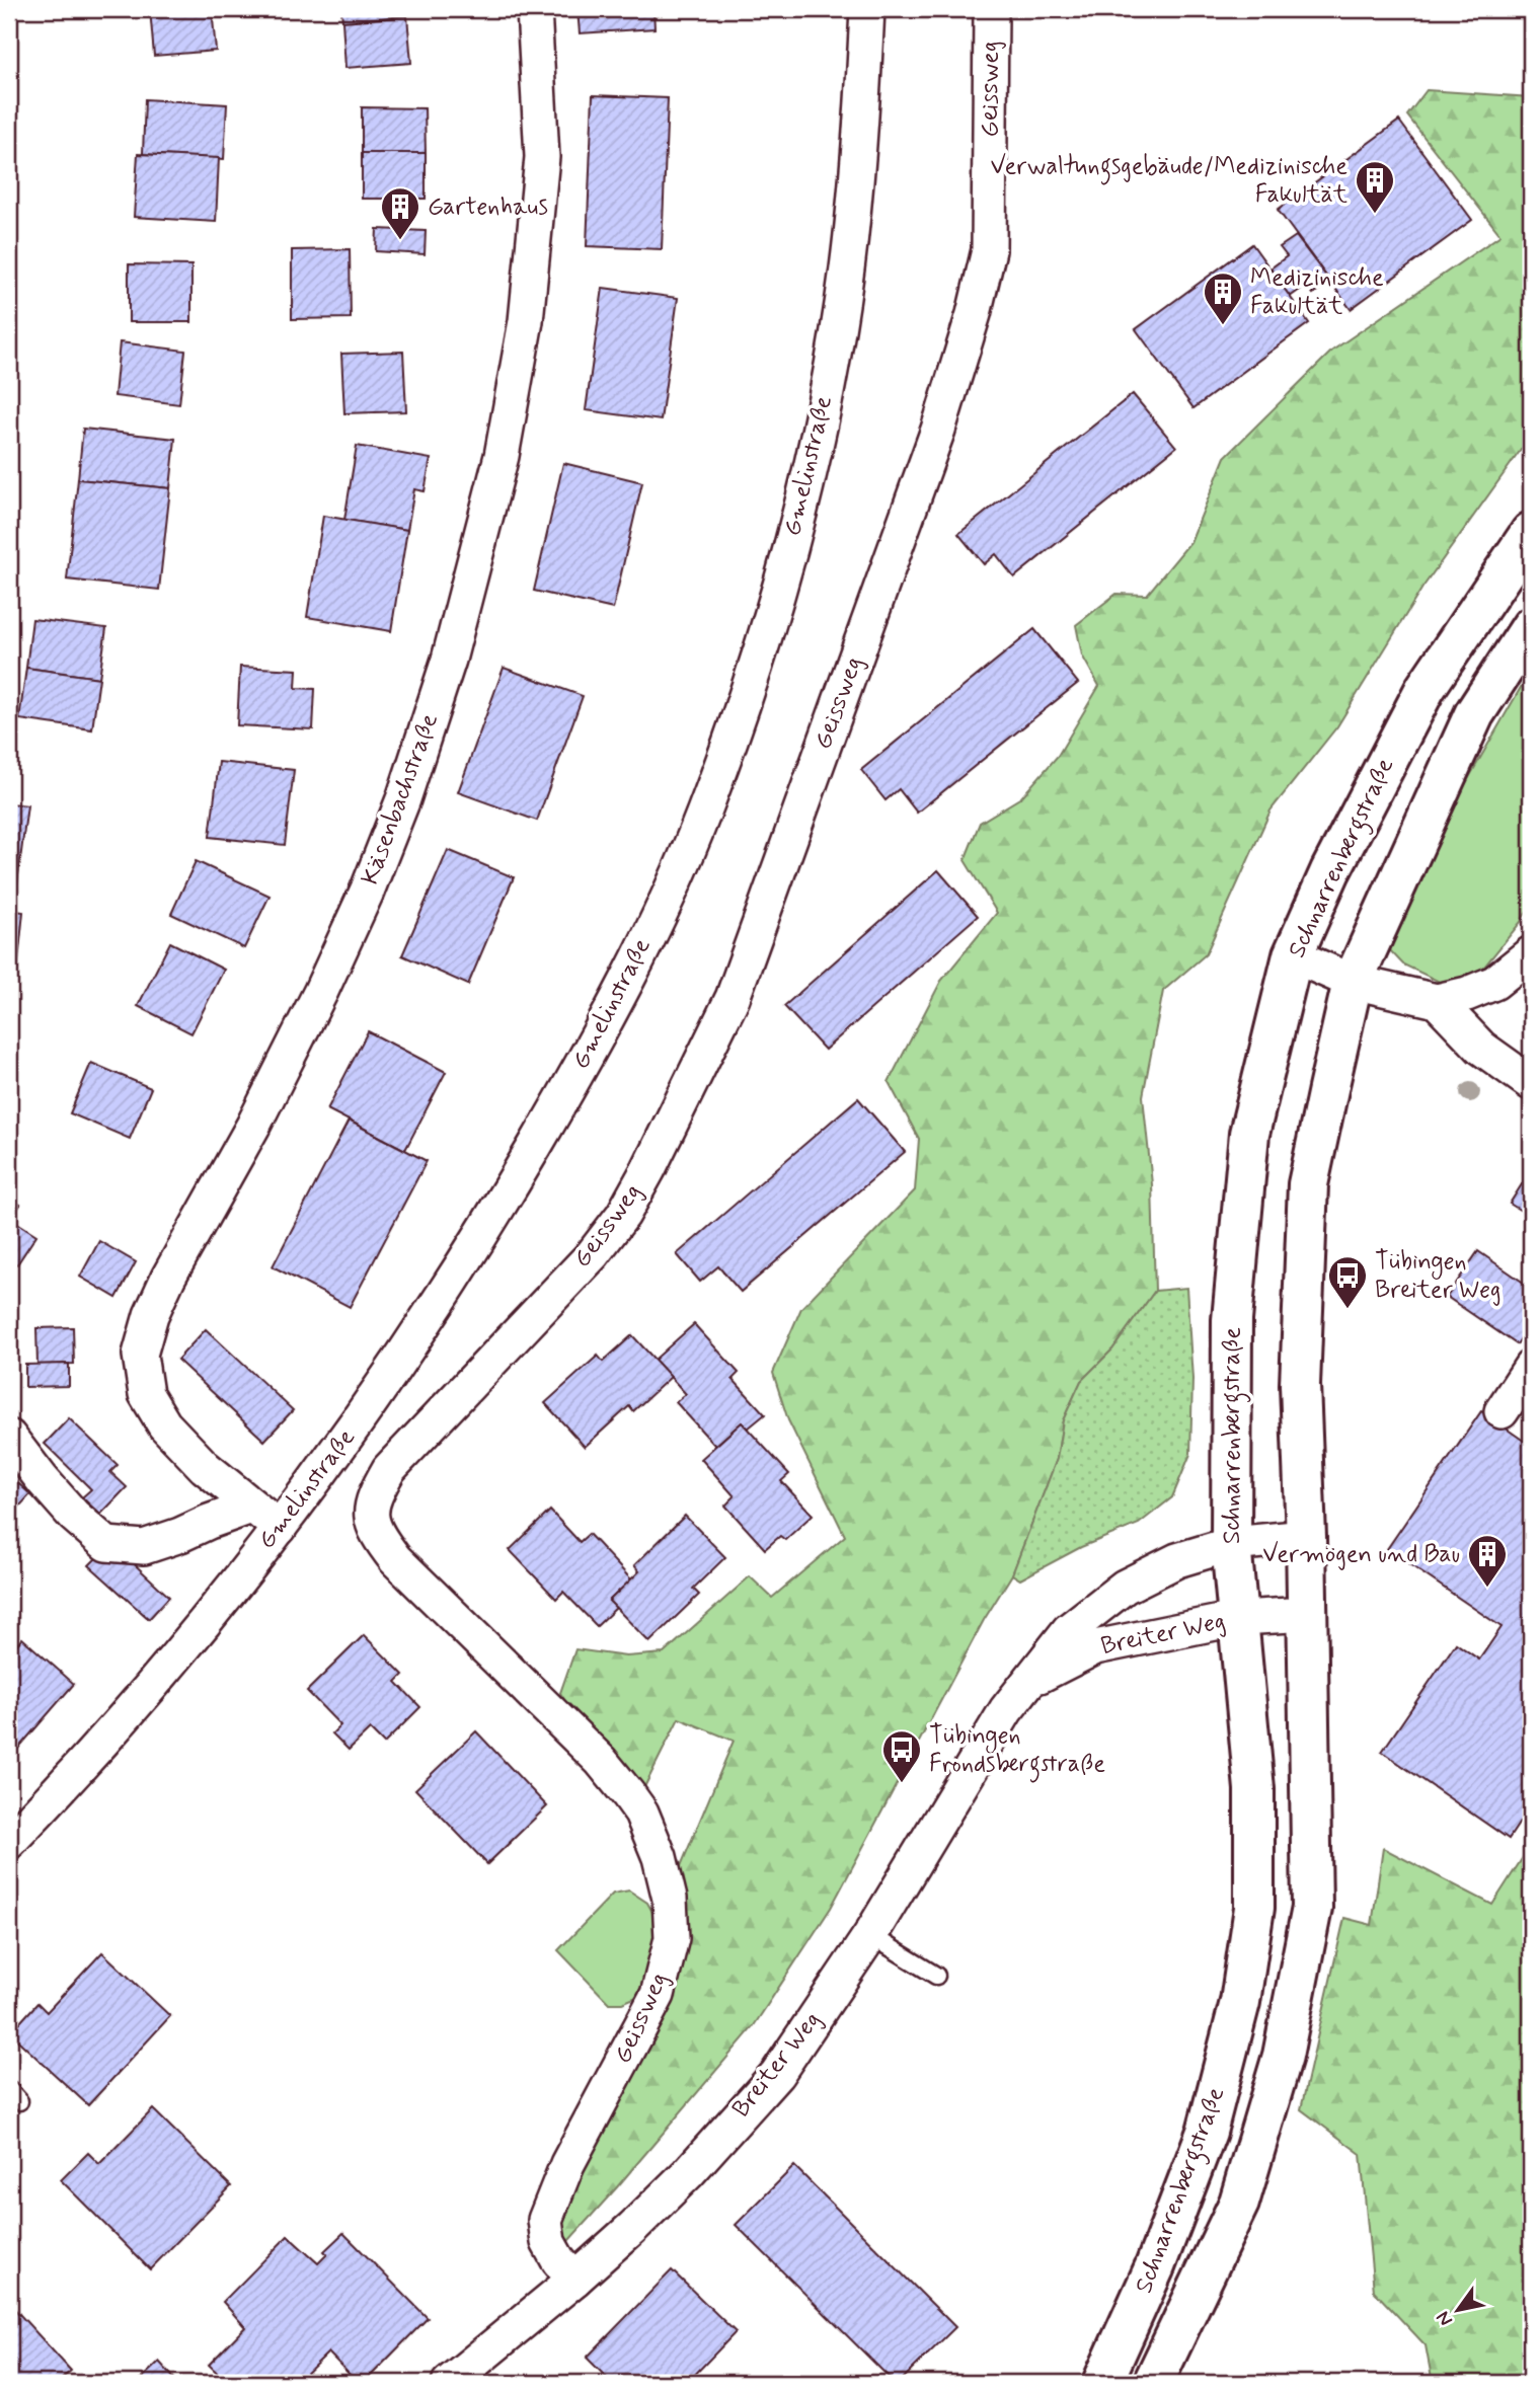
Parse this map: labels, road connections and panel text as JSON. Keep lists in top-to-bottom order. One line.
{"streets":{"street":["Geissweg","Gmelinstraße","Käsenbachstraße","Schnarrenbergstraße","Breiter Weg"]},"crossings":[["Geissweg","Breiter Weg"],["Gmelinstraße","Käsenbachstraße"],["Schnarrenbergstraße","Breiter Weg"]],"places":{"building":["Verwaltungsgebäude/Medizinische Fakultät","Gartenhaus","Medizinische Fakultät","Vermögen und Bau"],"bus stop":["Tübingen Breiter Weg","Tübingen Frondsbergstraße"]},"north":"bottom left"}
